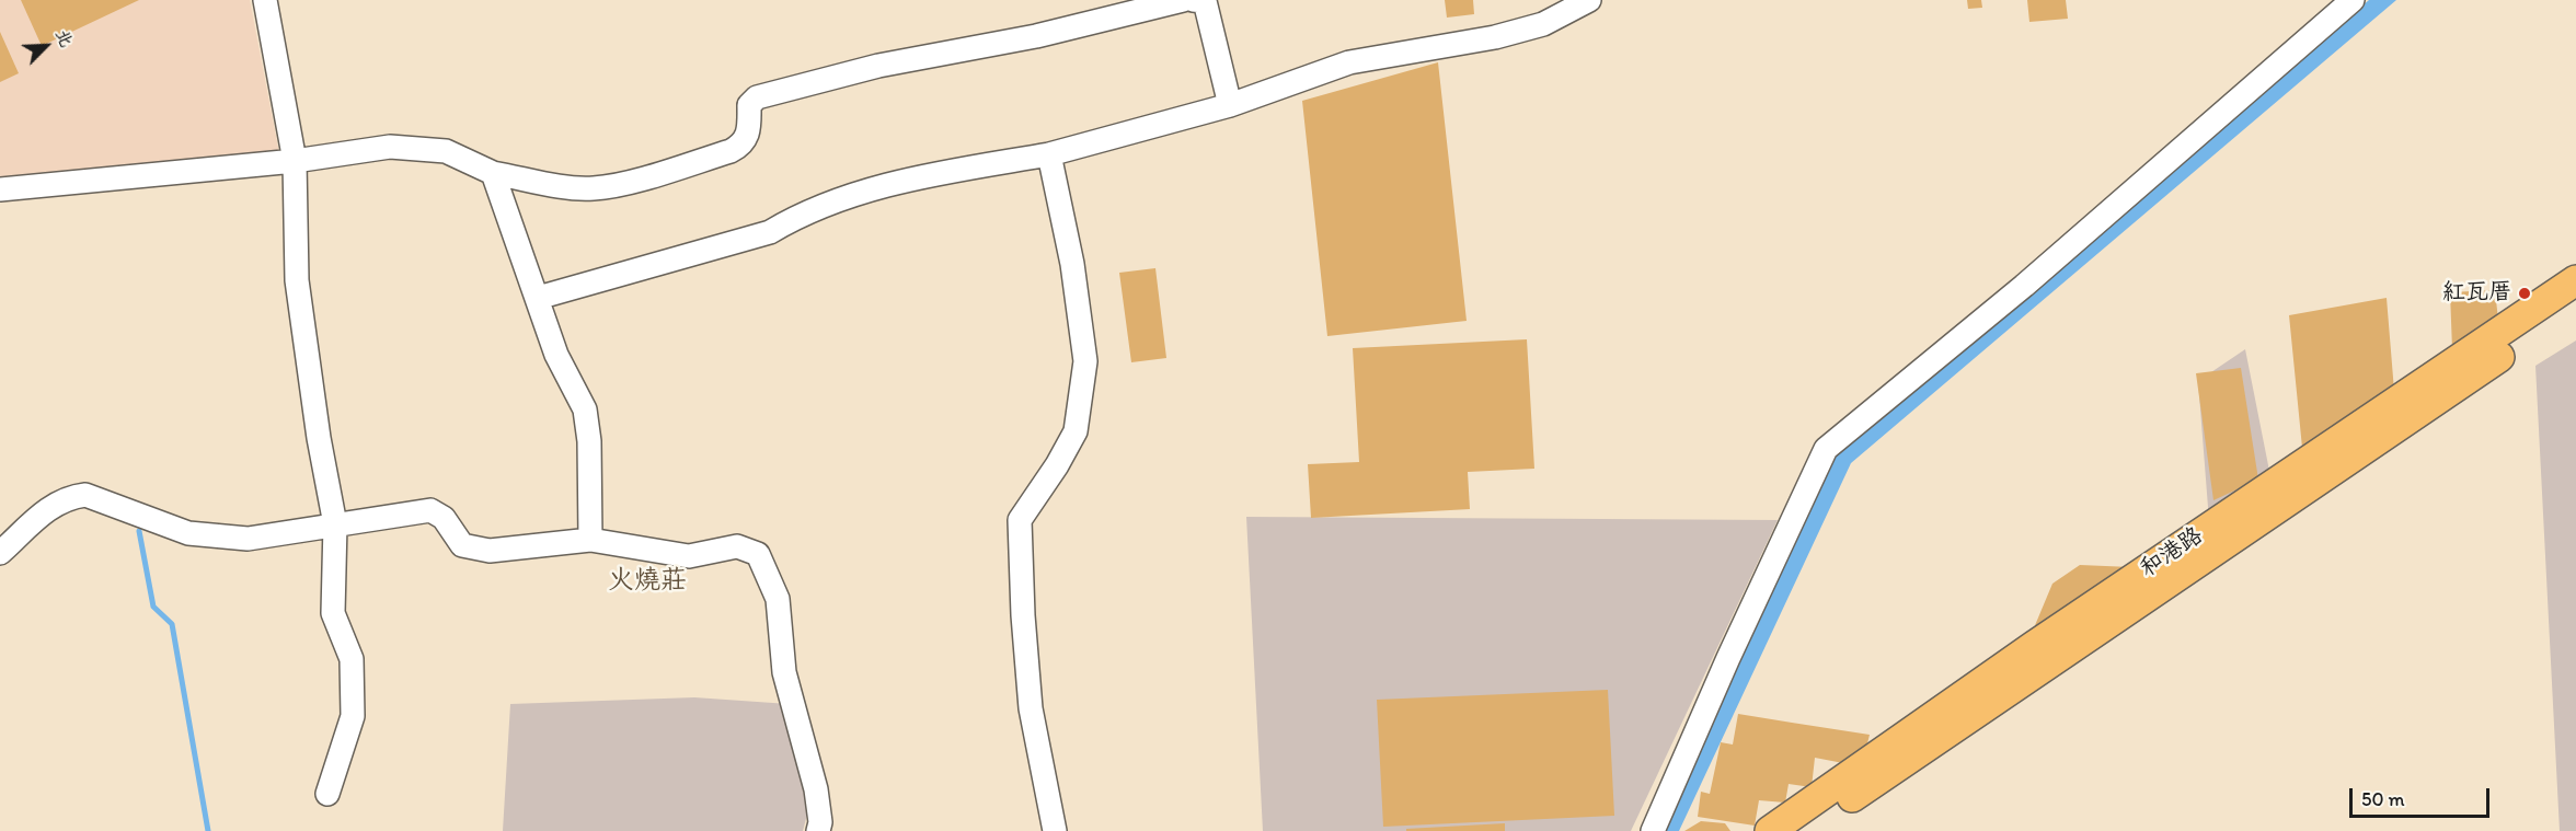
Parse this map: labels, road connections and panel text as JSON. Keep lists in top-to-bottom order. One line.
{"streets":{"main road":["和港路"]},"districts":["火燒莊"],"places":["紅瓦厝"],"scale_bar":"50 m","north":"top right"}
